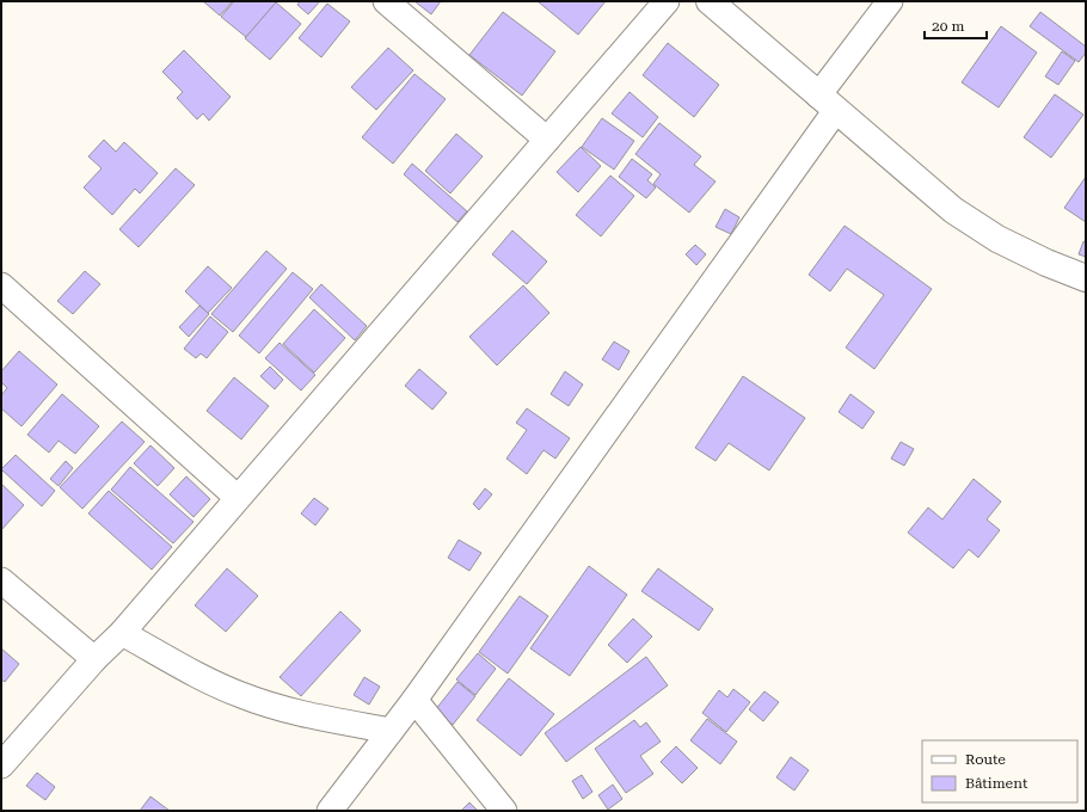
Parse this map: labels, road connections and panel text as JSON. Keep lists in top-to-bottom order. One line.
{"legend":["Route","Bâtiment"],"scale_bar":"20 m"}
